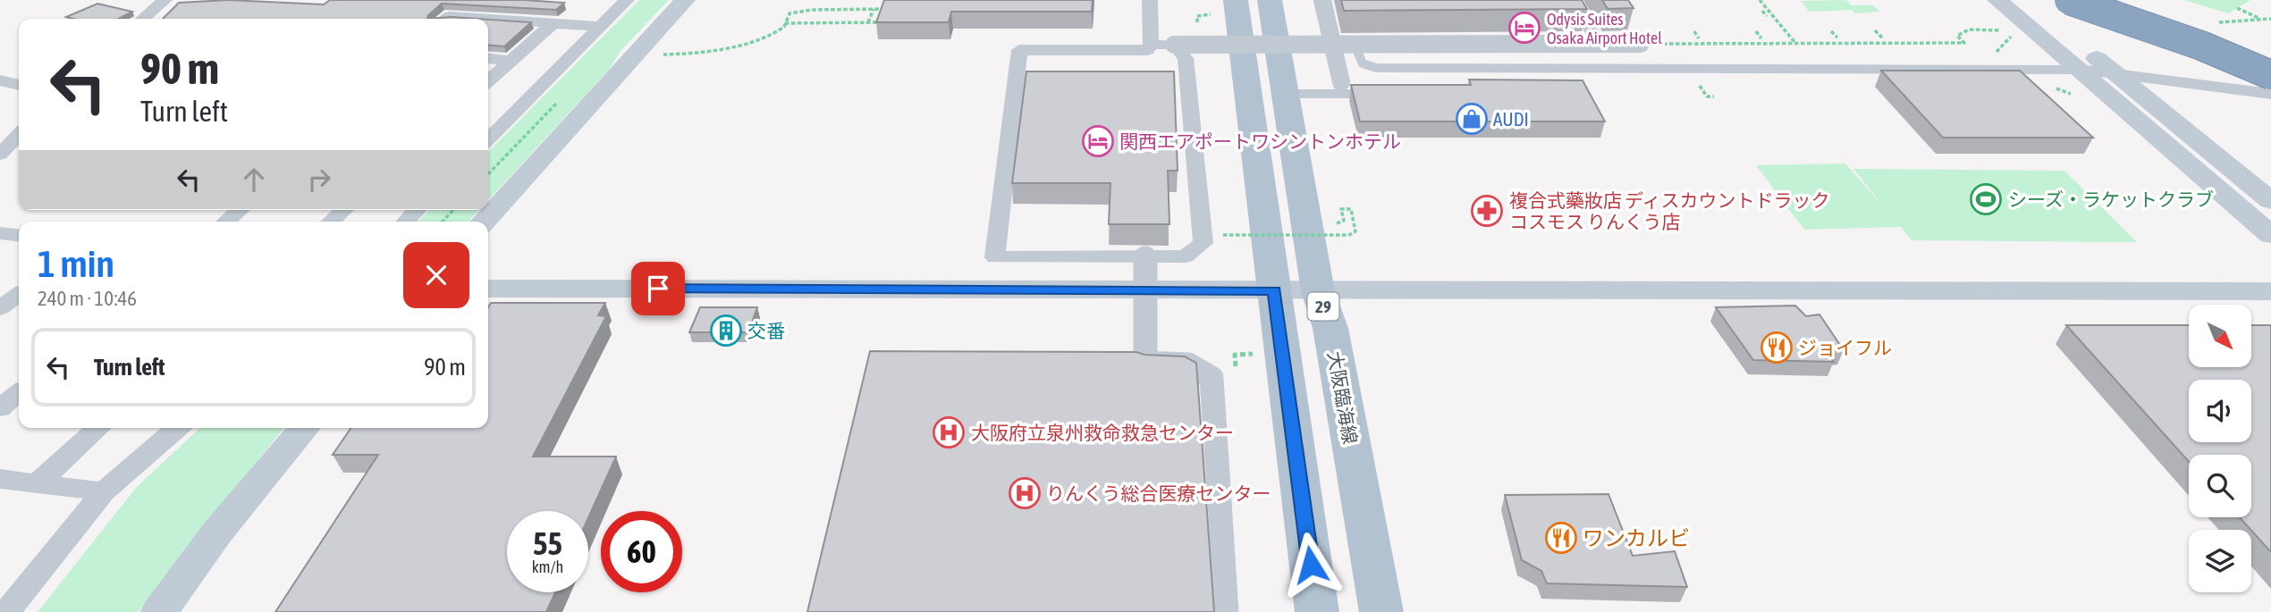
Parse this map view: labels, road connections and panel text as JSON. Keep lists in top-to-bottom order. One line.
{"streets":{"main road":["29","大阪臨海線"]},"places":{"hotel":["Odysis Suites Osaka Airport Hotel","関西エアポートワシントンホテル"],"shop":["AUDI"],"sports":["シーズ・ラケットクラブ"],"pharmacy":["複合式藥妝店 ディスカウントドラック コスモス りんくう店"],"building":["交番"],"restaurant":["ジョイフル","ワンカルビ"],"hospital":["大阪府立泉州救命救急センター","りんくう総合医療センター"]},"north":"bottom right","page":{"turn":["90 m","Turn left"],"heading":["1 min","240 m · 10:46"],"list":[{"name":"Turn left","value":"90 m"}],"speed":"55 km/h","limit":"60"}}
